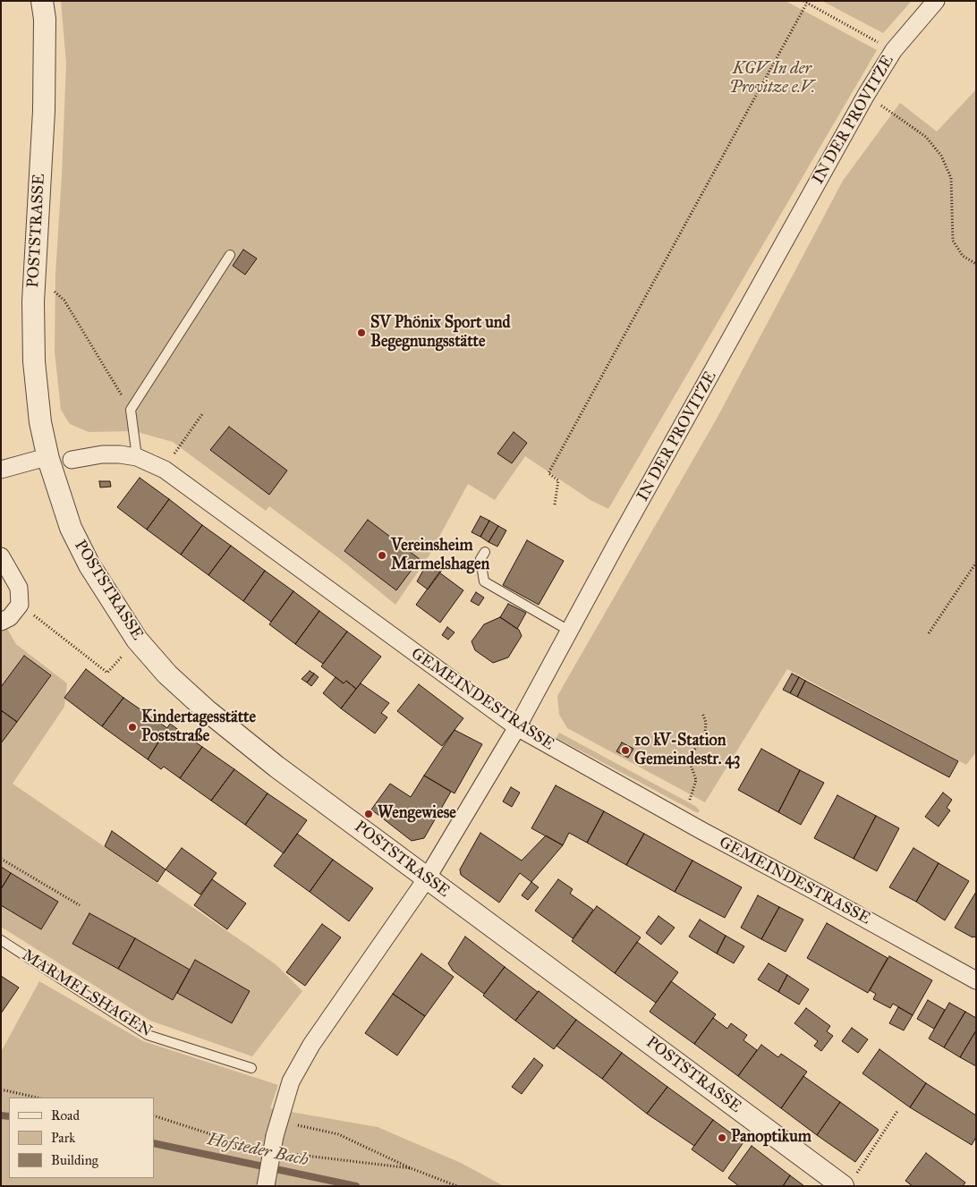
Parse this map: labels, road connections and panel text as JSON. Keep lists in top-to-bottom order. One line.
{"streets":{"street":["IN DER PROVITZE","POSTSTRASSE","GEMEINDESTRASSE"],"lane":["MARMELSHAGEN"]},"crossings":[["IN DER PROVITZE","POSTSTRASSE"],["IN DER PROVITZE","GEMEINDESTRASSE"]],"water":["Hofsteder Bach"],"parks":["KGV In der Provitze e.V."],"places":["SV Phönix Sport und Begegnungsstätte","Vereinsheim Marmelshagen","Kindertagesstätte Poststraße","10 kV-Station Gemeindestr. 43","Wengewiese","Panoptikum"],"legend":["Road","Park","Building"]}
